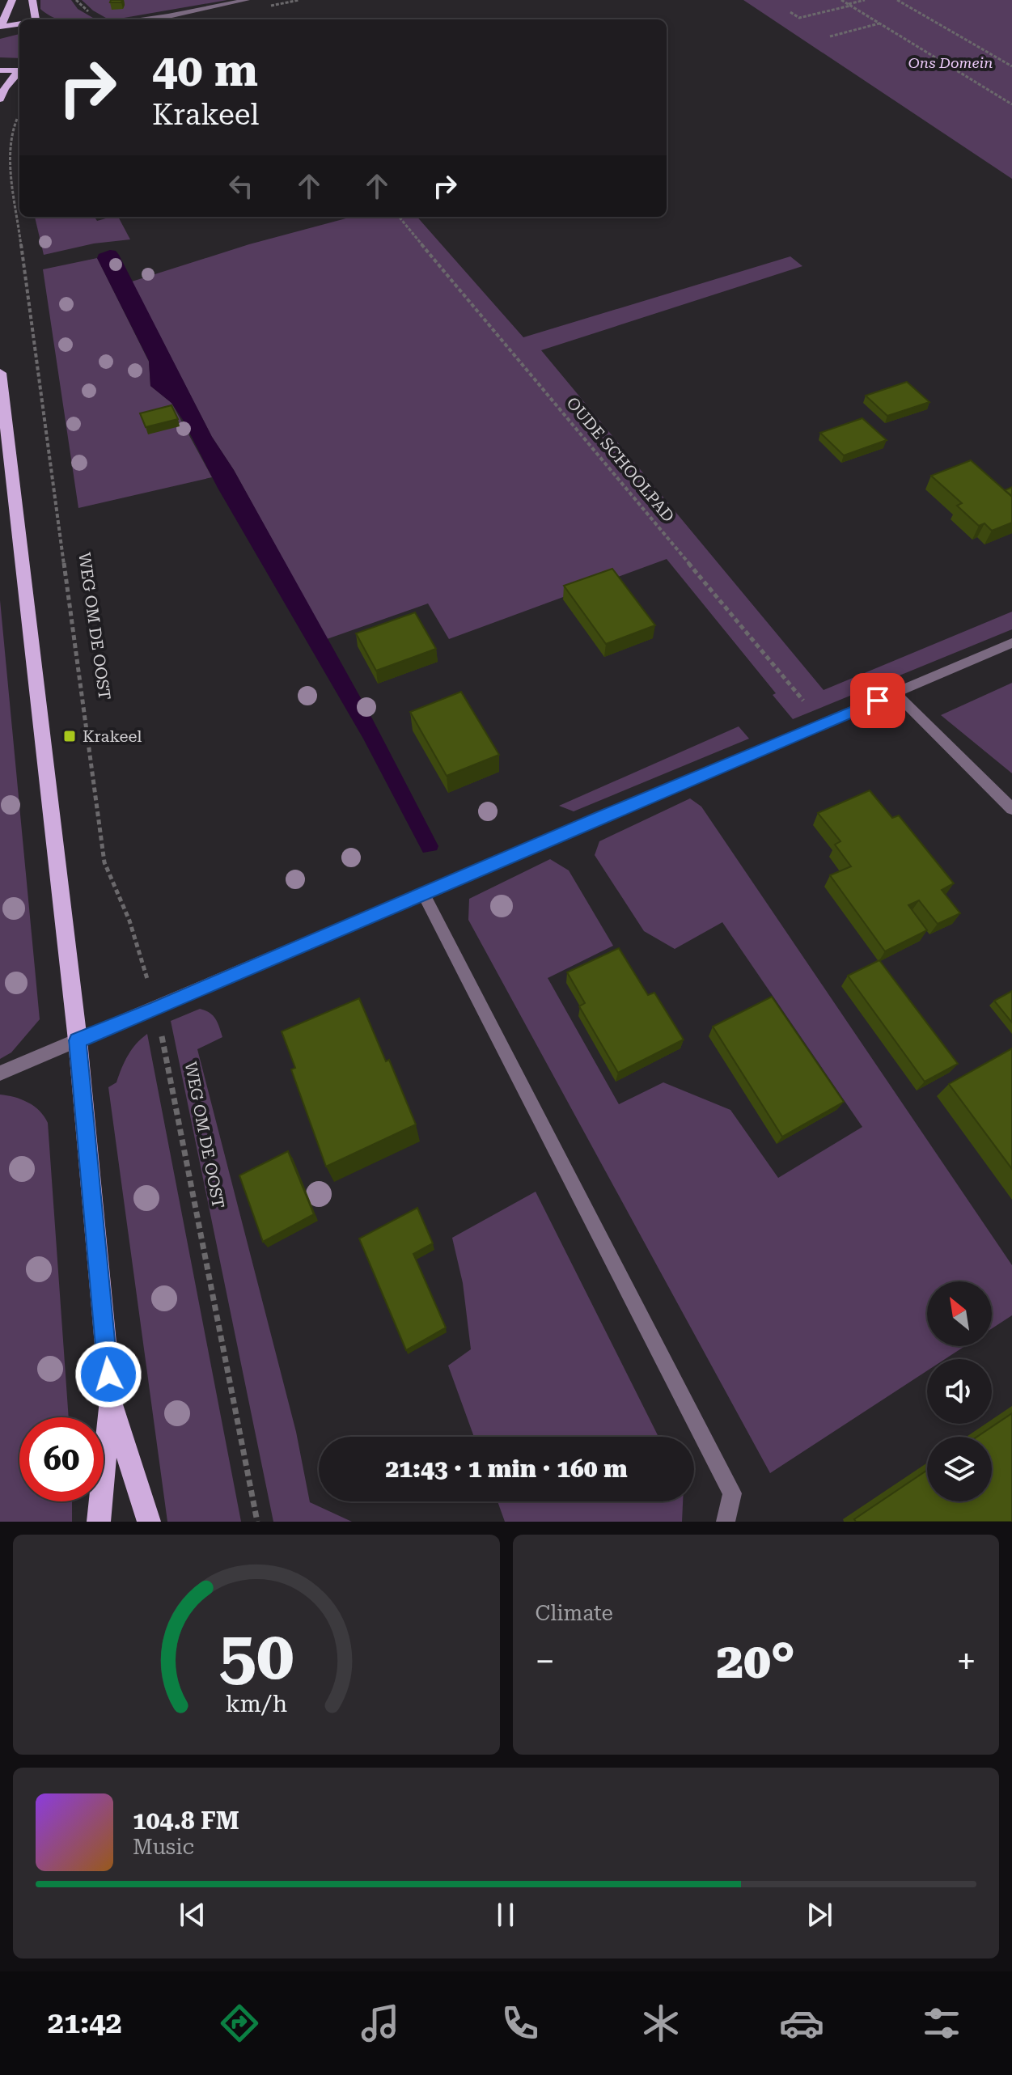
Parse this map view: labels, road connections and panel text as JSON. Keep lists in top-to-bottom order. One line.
{"streets":{"path":["OUDE SCHOOLPAD","WEG OM DE OOST"]},"parks":["Ons Domein"],"places":{"transit":["Krakeel"]},"north":"top left","page":{"turn":["40 m","Krakeel"],"limit":"60","trip":"21:43 · 1 min · 160 m","tile":"Climate","heat":["−","20°","+"],"song":["104.8 FM","Music"],"tabs":"21:42","gauge":["50","km/h"]}}
